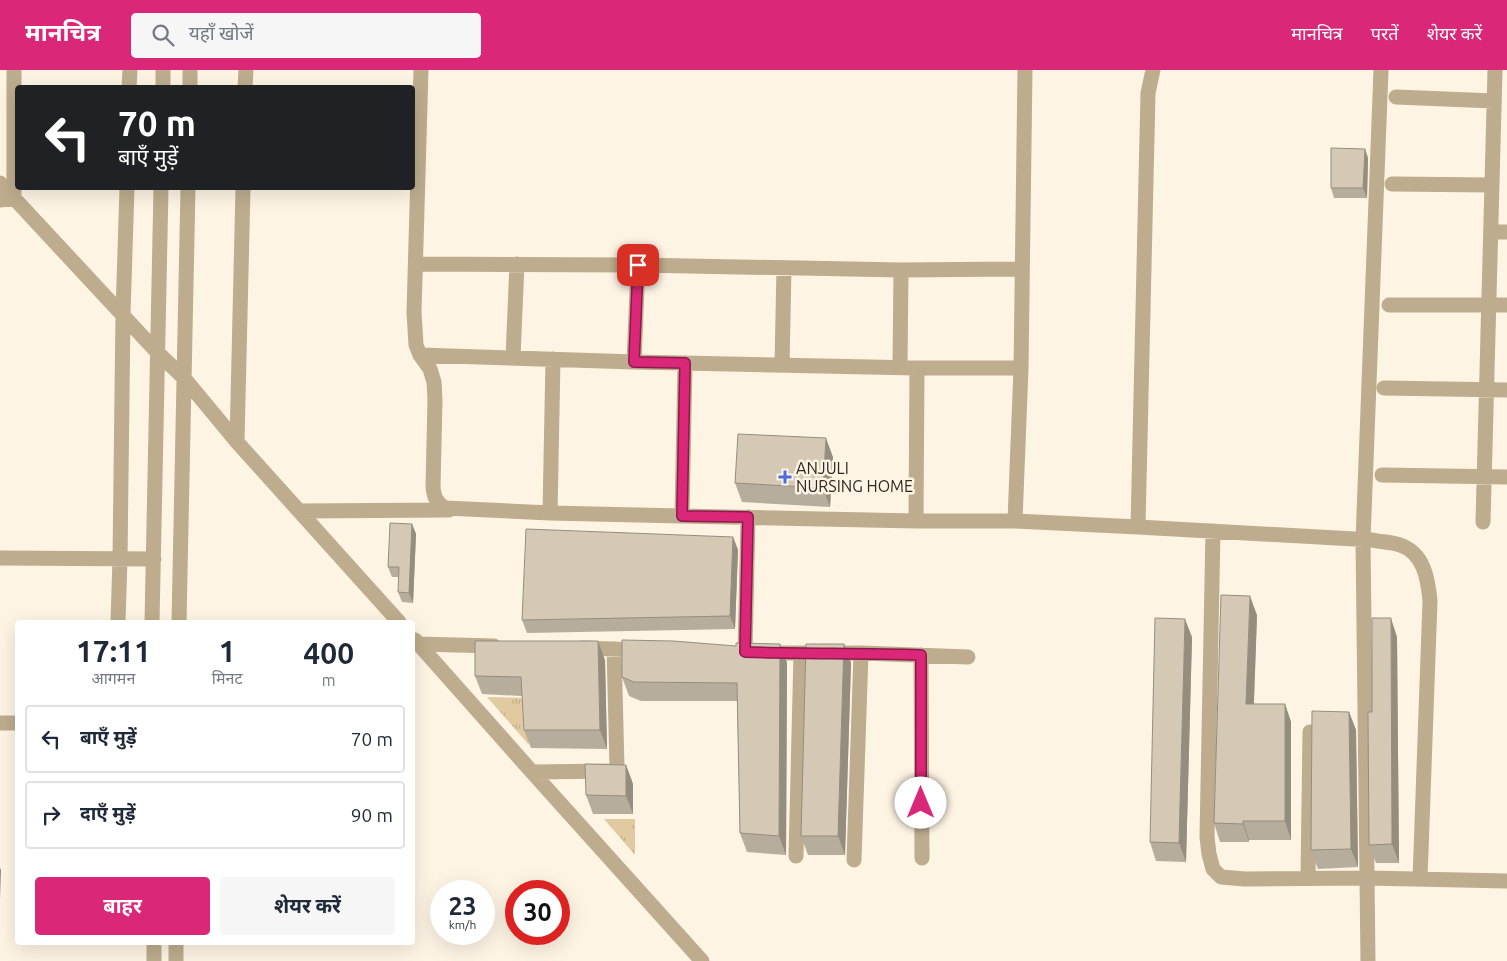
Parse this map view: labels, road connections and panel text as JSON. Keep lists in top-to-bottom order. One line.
{"places":{"health":["ANJULI NURSING HOME"]},"page":{"header":"मानचित्र","search":"यहाँ खोजें","nav":["मानचित्र","परतें","शेयर करें"],"turn":["70 m","बाएँ मुड़ें"],"eta":["17:11","आगमन","1","मिनट","400","m"],"list":[{"name":"बाएँ मुड़ें","value":"70 m"},{"name":"दाएँ मुड़ें","value":"90 m"}],"buttons":["बाहर","शेयर करें"],"speed":"23 km/h","limit":"30"}}
